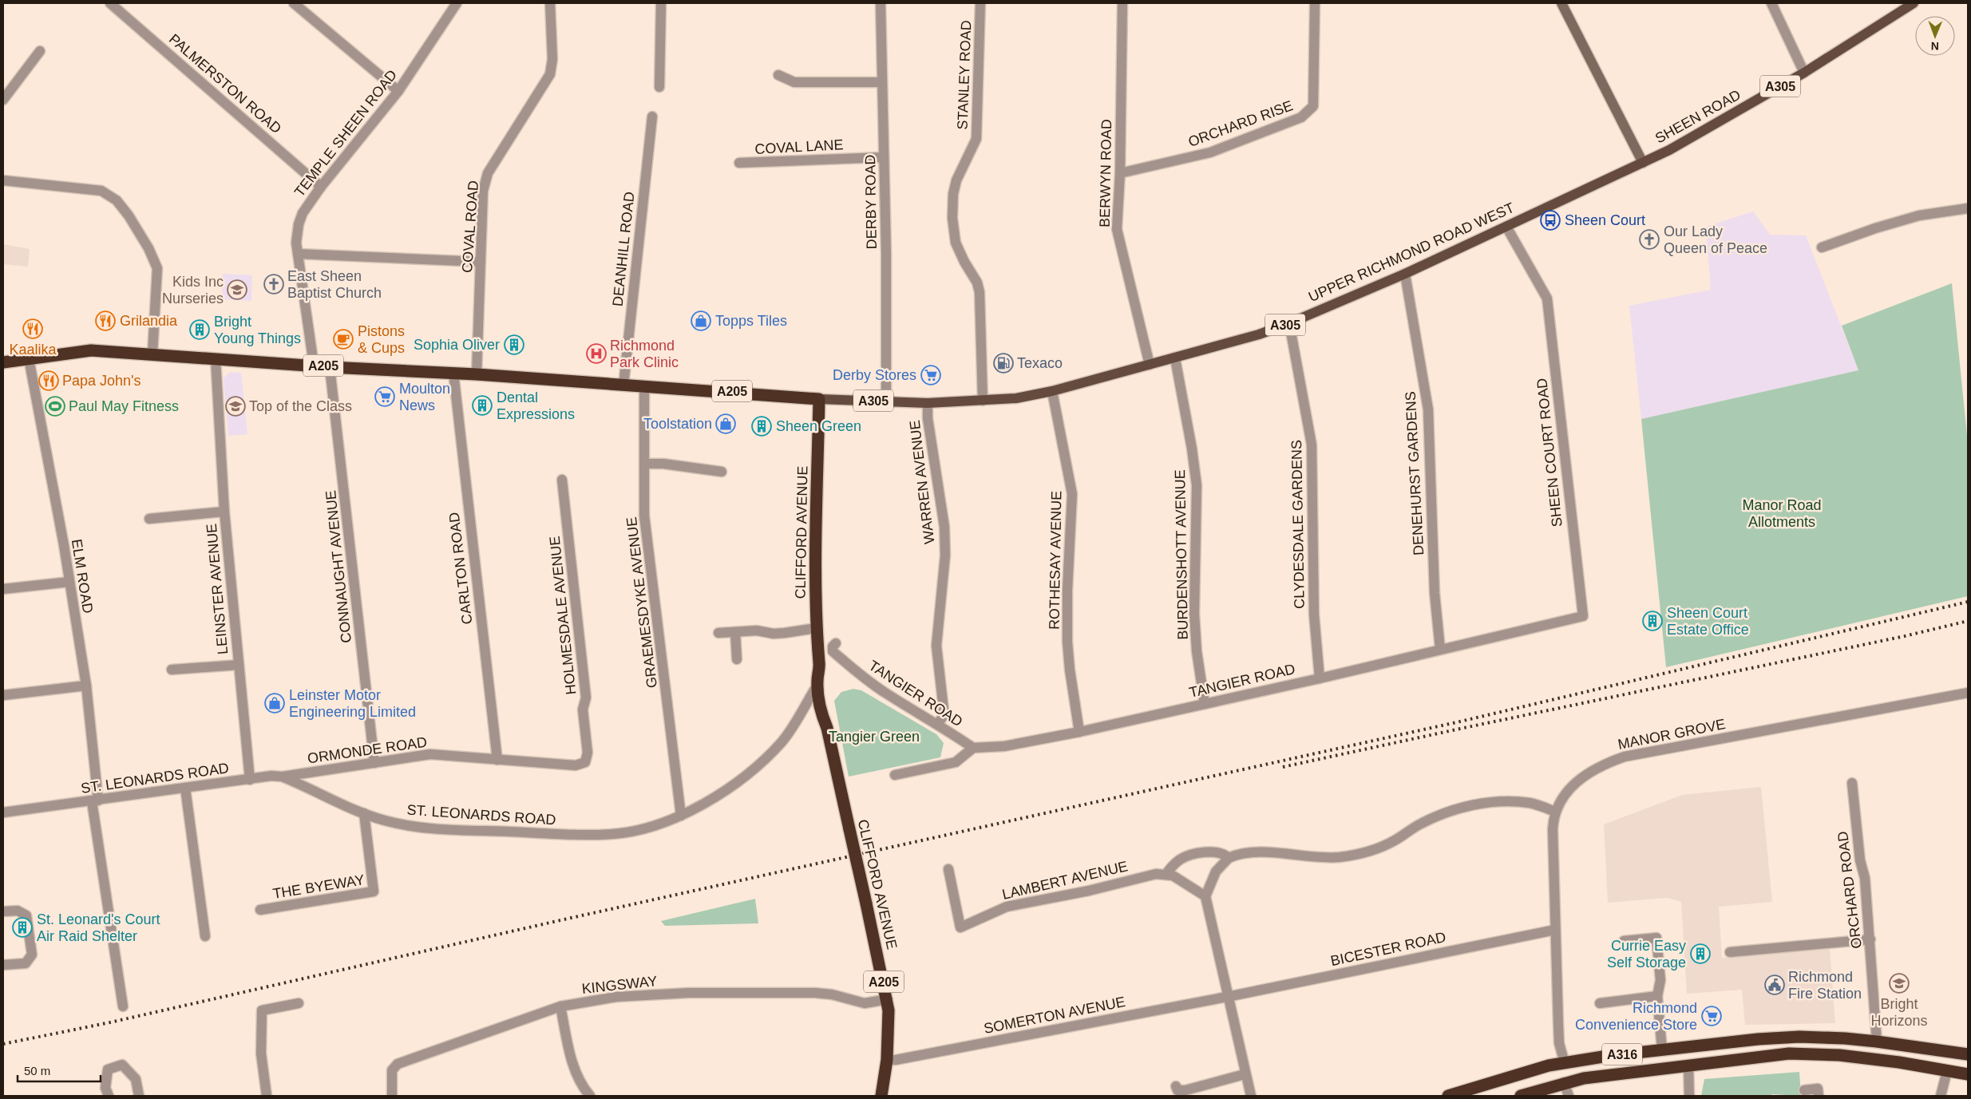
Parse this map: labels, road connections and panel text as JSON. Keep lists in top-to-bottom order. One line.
{"streets":{"highway":["UPPER RICHMOND ROAD WEST","A205","CLIFFORD AVENUE","A316"],"main road":["A305","SHEEN ROAD"],"street":["STANLEY ROAD","PALMERSTON ROAD","ORCHARD RISE","TEMPLE SHEEN ROAD","COVAL LANE","BERWYN ROAD","DERBY ROAD","COVAL ROAD","DEANHILL ROAD","SHEEN COURT ROAD","DENEHURST GARDENS","WARREN AVENUE","CLYDESDALE GARDENS","BURDENSHOTT AVENUE","ROTHESAY AVENUE","CONNAUGHT AVENUE","CARLTON ROAD","ELM ROAD","LEINSTER AVENUE","GRAEMESDYKE AVENUE","HOLMESDALE AVENUE","TANGIER ROAD","MANOR GROVE","ORMONDE ROAD","ST. LEONARDS ROAD","LAMBERT AVENUE","THE BYEWAY","ORCHARD ROAD","BICESTER ROAD","KINGSWAY","SOMERTON AVENUE"]},"crossings":[["STANLEY ROAD","UPPER RICHMOND ROAD WEST"],["PALMERSTON ROAD","TEMPLE SHEEN ROAD"],["SHEEN ROAD","UPPER RICHMOND ROAD WEST"],["ORCHARD RISE","BERWYN ROAD"],["TEMPLE SHEEN ROAD","UPPER RICHMOND ROAD WEST"],["COVAL LANE","DERBY ROAD"],["BERWYN ROAD","UPPER RICHMOND ROAD WEST"],["DERBY ROAD","UPPER RICHMOND ROAD WEST"],["COVAL ROAD","UPPER RICHMOND ROAD WEST"],["DEANHILL ROAD","UPPER RICHMOND ROAD WEST"],["UPPER RICHMOND ROAD WEST","SHEEN COURT ROAD"],["UPPER RICHMOND ROAD WEST","DENEHURST GARDENS"],["UPPER RICHMOND ROAD WEST","WARREN AVENUE"],["UPPER RICHMOND ROAD WEST","CLYDESDALE GARDENS"],["UPPER RICHMOND ROAD WEST","CLIFFORD AVENUE"],["UPPER RICHMOND ROAD WEST","BURDENSHOTT AVENUE"],["UPPER RICHMOND ROAD WEST","ROTHESAY AVENUE"],["UPPER RICHMOND ROAD WEST","CONNAUGHT AVENUE"],["UPPER RICHMOND ROAD WEST","CARLTON ROAD"],["UPPER RICHMOND ROAD WEST","ELM ROAD"],["UPPER RICHMOND ROAD WEST","LEINSTER AVENUE"],["UPPER RICHMOND ROAD WEST","GRAEMESDYKE AVENUE"],["SHEEN COURT ROAD","TANGIER ROAD"],["DENEHURST GARDENS","TANGIER ROAD"],["WARREN AVENUE","TANGIER ROAD"],["CLYDESDALE GARDENS","TANGIER ROAD"],["CLIFFORD AVENUE","ST. LEONARDS ROAD"],["CLIFFORD AVENUE","KINGSWAY"],["CLIFFORD AVENUE","SOMERTON AVENUE"],["BURDENSHOTT AVENUE","TANGIER ROAD"],["ROTHESAY AVENUE","TANGIER ROAD"],["CONNAUGHT AVENUE","ORMONDE ROAD"],["CARLTON ROAD","ORMONDE ROAD"],["ELM ROAD","ST. LEONARDS ROAD"],["LEINSTER AVENUE","ST. LEONARDS ROAD"],["GRAEMESDYKE AVENUE","ST. LEONARDS ROAD"],["HOLMESDALE AVENUE","ORMONDE ROAD"],["MANOR GROVE","BICESTER ROAD"],["MANOR GROVE","A316"],["ORMONDE ROAD","ST. LEONARDS ROAD"],["ST. LEONARDS ROAD","THE BYEWAY"],["ORCHARD ROAD","A316"],["BICESTER ROAD","SOMERTON AVENUE"]],"parks":["Manor Road Allotments","Tangier Green"],"places":{"bus stop":["Sheen Court"],"church":["Our Lady Queen of Peace","East Sheen Baptist Church"],"school or university":["Kids Inc Nurseries","Top of the Class","Bright Horizons"],"restaurant":["Grilandia","Kaalika","Papa John's"],"shop":["Topps Tiles","Toolstation","Leinster Motor Engineering Limited"],"building":["Bright Young Things","Sophia Oliver","Dental Expressions","Sheen Green","Sheen Court Estate Office","St. Leonard's Court Air Raid Shelter","Currie Easy Self Storage"],"cafe":["Pistons & Cups"],"hospital":["Richmond Park Clinic"],"fuel station":["Texaco"],"supermarket":["Derby Stores","Moulton News","Richmond Convenience Store"],"sports":["Paul May Fitness"],"public building":["Richmond Fire Station"]},"scale_bar":"50 m","north":"bottom"}
